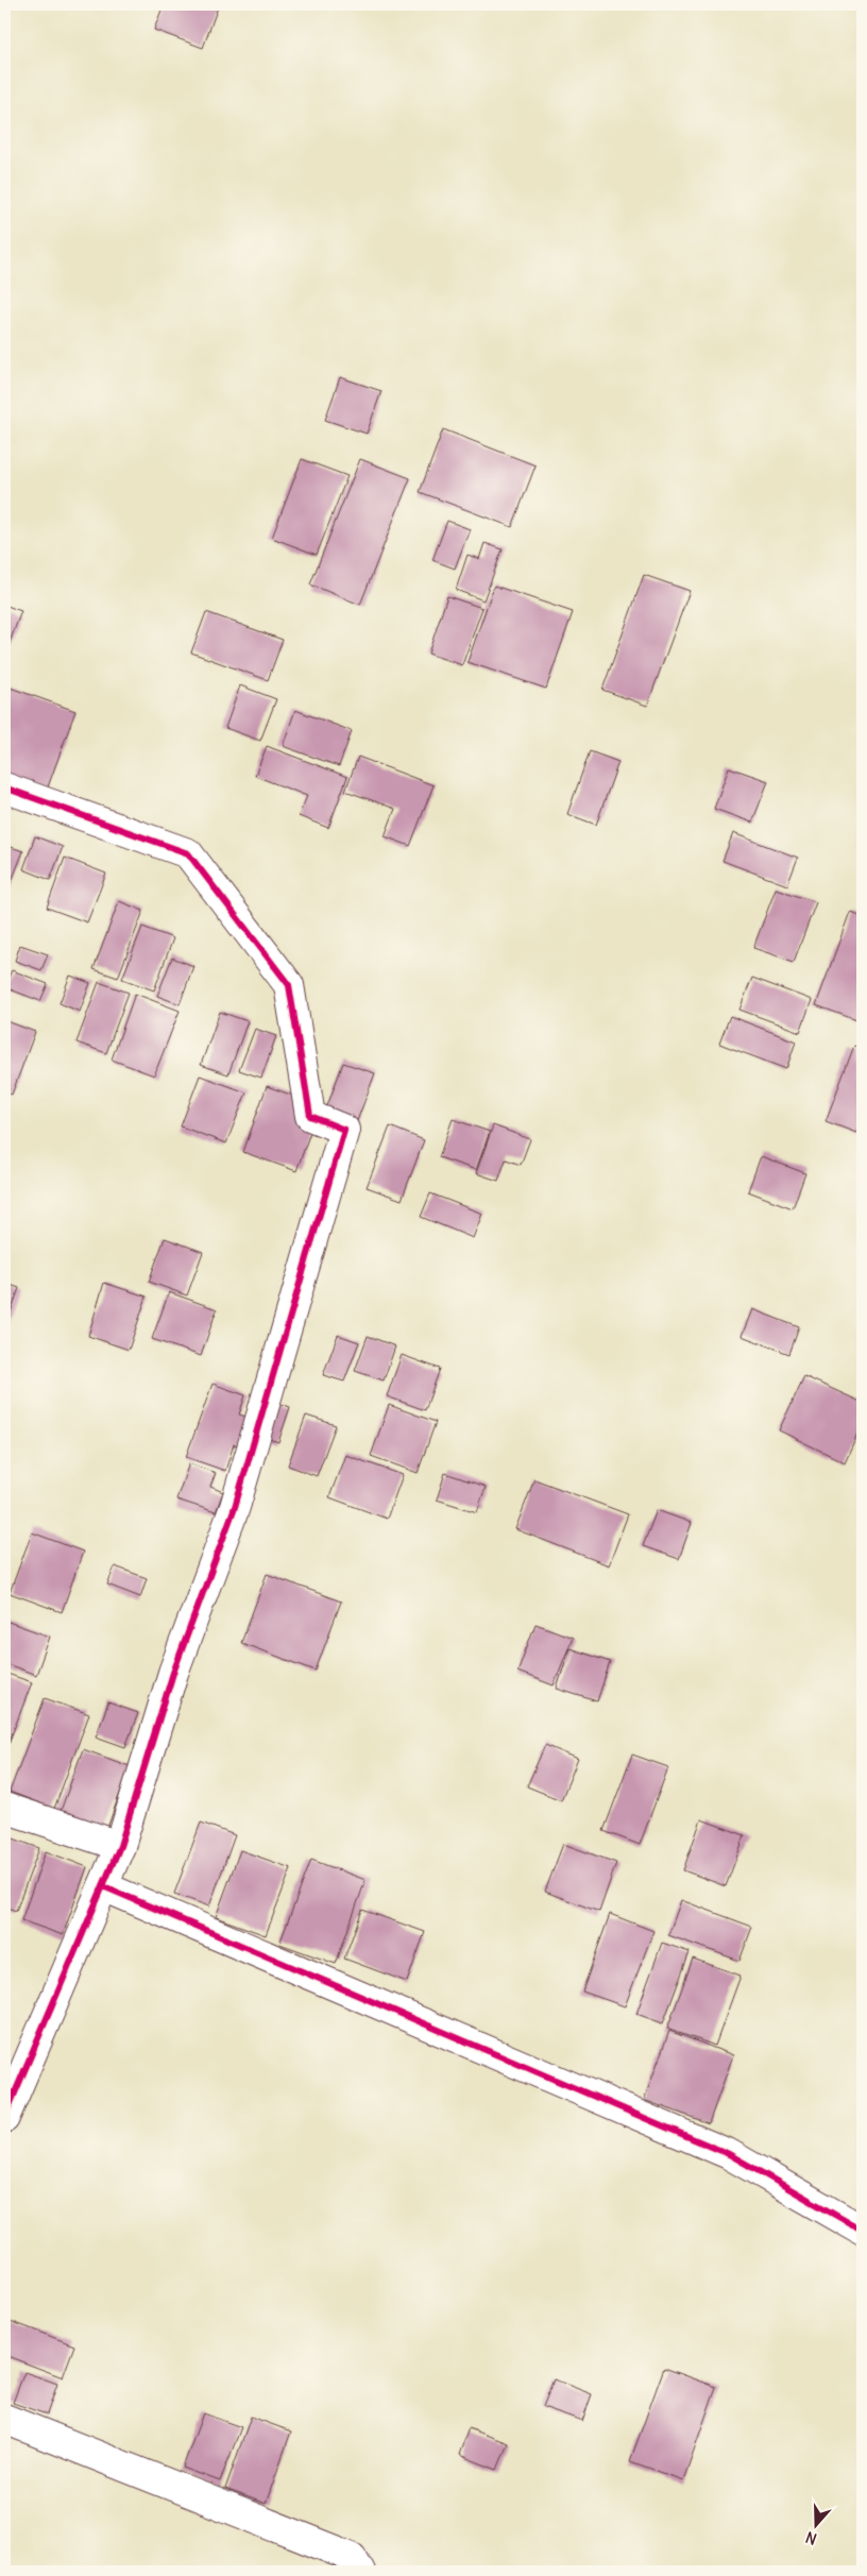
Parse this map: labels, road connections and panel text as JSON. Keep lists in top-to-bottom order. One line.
{"north":"bottom"}
